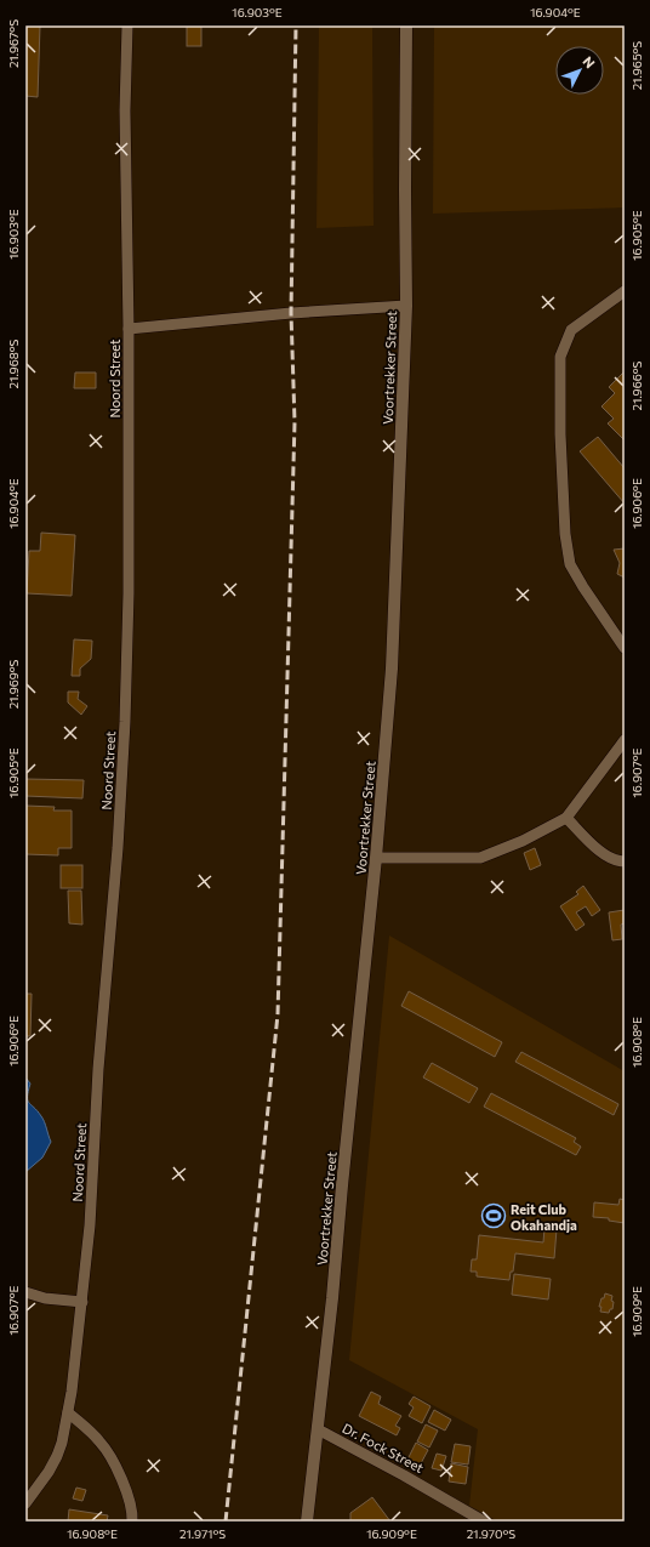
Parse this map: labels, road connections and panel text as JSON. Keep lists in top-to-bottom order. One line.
{"streets":{"main road":["Voortrekker Street"],"street":["Noord Street","Dr. Fock Street"]},"crossings":[["Voortrekker Street","Dr. Fock Street"]],"places":{"sports":["Reit Club Okahandja"]},"north":"top right","coordinates":["16.903°E","16.904°E","21.967°S","21.965°S","16.905°E","21.968°S","21.966°S","16.906°E","21.969°S","16.907°E","16.908°E","16.909°E","21.971°S","21.970°S"]}
